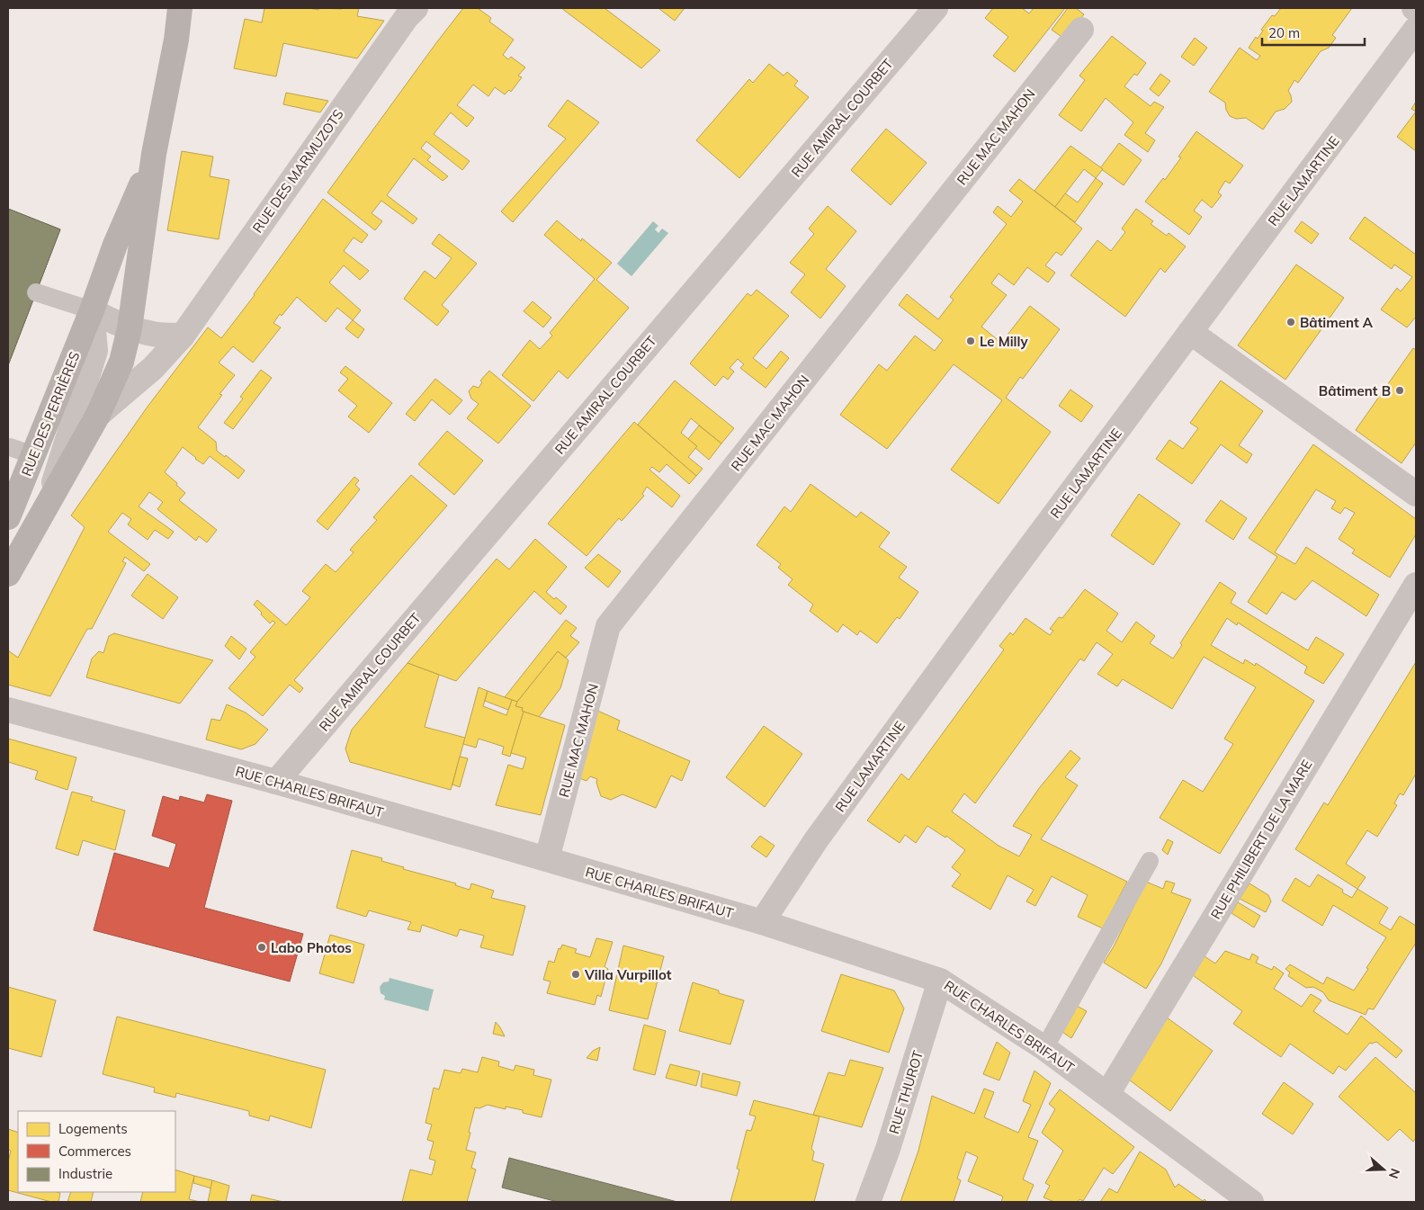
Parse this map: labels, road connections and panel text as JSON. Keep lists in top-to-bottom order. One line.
{"streets":{"main road":["RUE DES PERRIÈRES"],"street":["RUE AMIRAL COURBET","RUE MAC MAHON","RUE DES MARMUZOTS","RUE LAMARTINE","RUE CHARLES BRIFAUT","RUE PHILIBERT DE LA MARE","RUE THUROT"]},"crossings":[["RUE AMIRAL COURBET","RUE CHARLES BRIFAUT"],["RUE MAC MAHON","RUE CHARLES BRIFAUT"],["RUE DES MARMUZOTS","RUE DES PERRIÈRES"],["RUE LAMARTINE","RUE CHARLES BRIFAUT"],["RUE CHARLES BRIFAUT","RUE PHILIBERT DE LA MARE"],["RUE CHARLES BRIFAUT","RUE THUROT"]],"places":["Bâtiment A","Le Milly","Bâtiment B","Labo Photos","Villa Vurpillot"],"legend":["Logements","Commerces","Industrie"],"scale_bar":"20 m","north":"right"}
